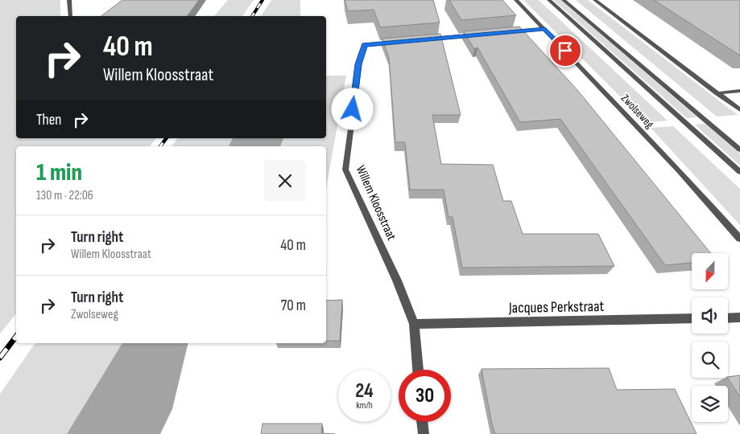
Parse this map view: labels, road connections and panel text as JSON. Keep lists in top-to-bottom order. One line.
{"streets":{"street":["Zwolseweg","Willem Kloosstraat","Jacques Perkstraat"]},"crossings":[["Willem Kloosstraat","Jacques Perkstraat"]],"north":"bottom","page":{"turn":["40 m","Willem Kloosstraat"],"then":"Then","heading":["1 min","130 m · 22:06"],"list":[{"name":"Turn right","note":"Willem Kloosstraat","value":"40 m"},{"name":"Turn right","note":"Zwolseweg","value":"70 m"}],"speed":"24 km/h","limit":"30"}}
